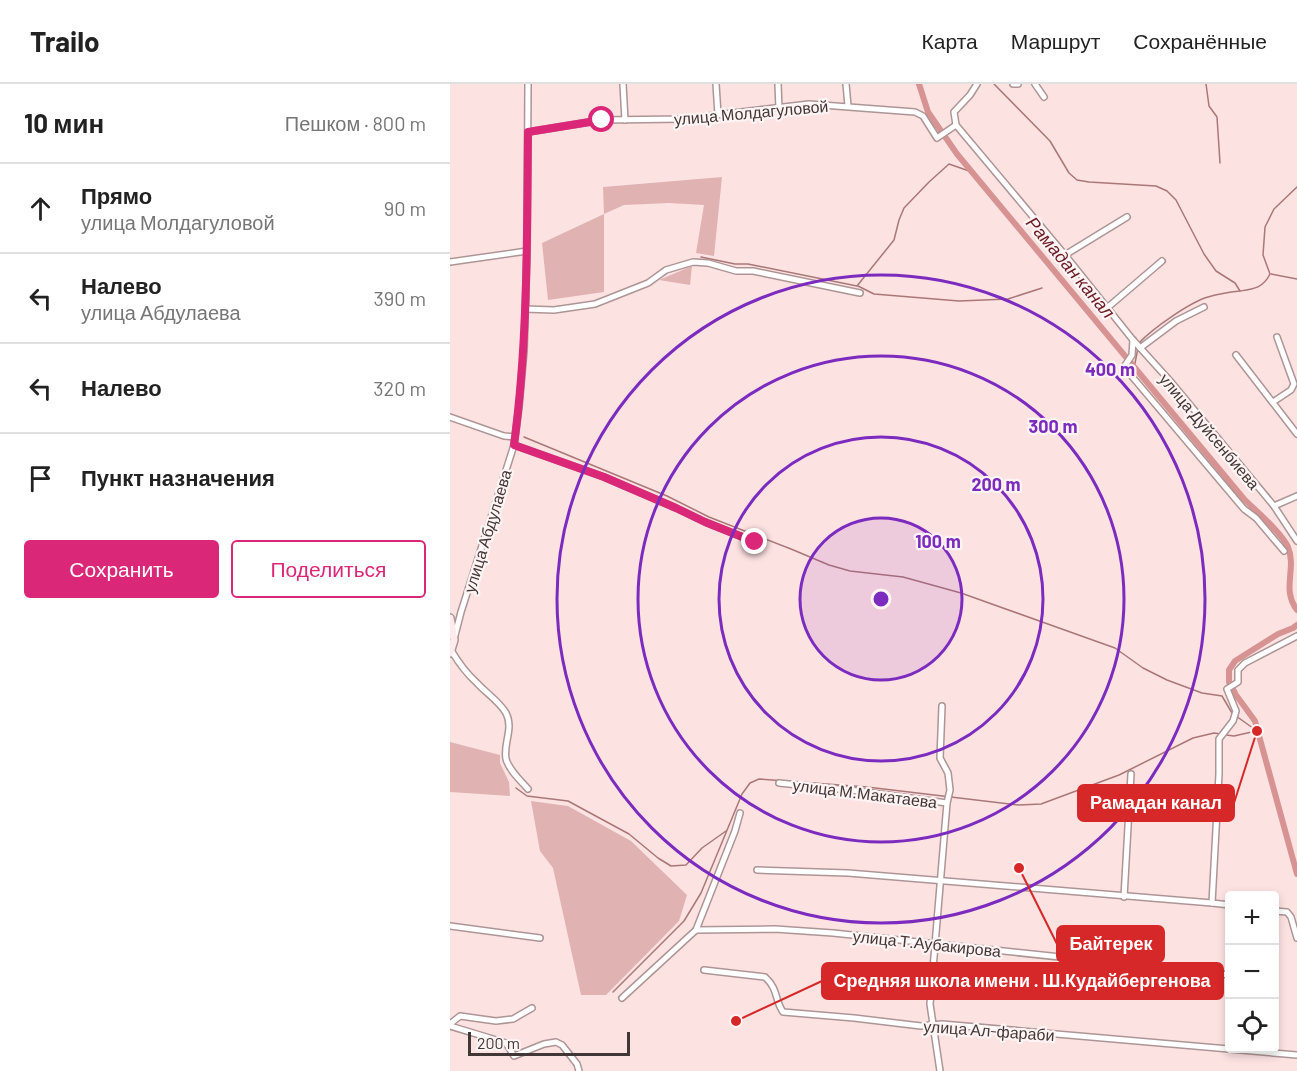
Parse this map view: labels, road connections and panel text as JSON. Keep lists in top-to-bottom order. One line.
{"streets":{"main road":["улица Абдулаева"],"street":["улица Молдагуловой","улица Дуйсенбиева","улица М.Макатаева","улица Т.Аубакирова","улица Ал-фараби"]},"crossings":[["улица Молдагуловой","улица Дуйсенбиева"],["улица Молдагуловой","улица Абдулаева"],["улица М.Макатаева","улица Т.Аубакирова"],["улица М.Макатаева","улица Ал-фараби"]],"water":["Рамадан канал"],"places":["Рамадан канал","Байтерек","Средняя школа имени . Ш.Кудайбергенова"],"scale_bar":"200 m","page":{"header":"Trailo","nav":["Карта","Маршрут","Сохранённые"],"heading":["10 мин","Пешком · 800 m"],"list":[["Прямо","улица Молдагуловой","90 m"],["Налево","улица Абдулаева","390 m"],["Налево","320 m"],"Пункт назначения"],"buttons":["Сохранить","Поделиться"],"map_buttons":["+","−"],"scale":"200 m"},"rings":["400 m","300 m","200 m","100 m"]}
